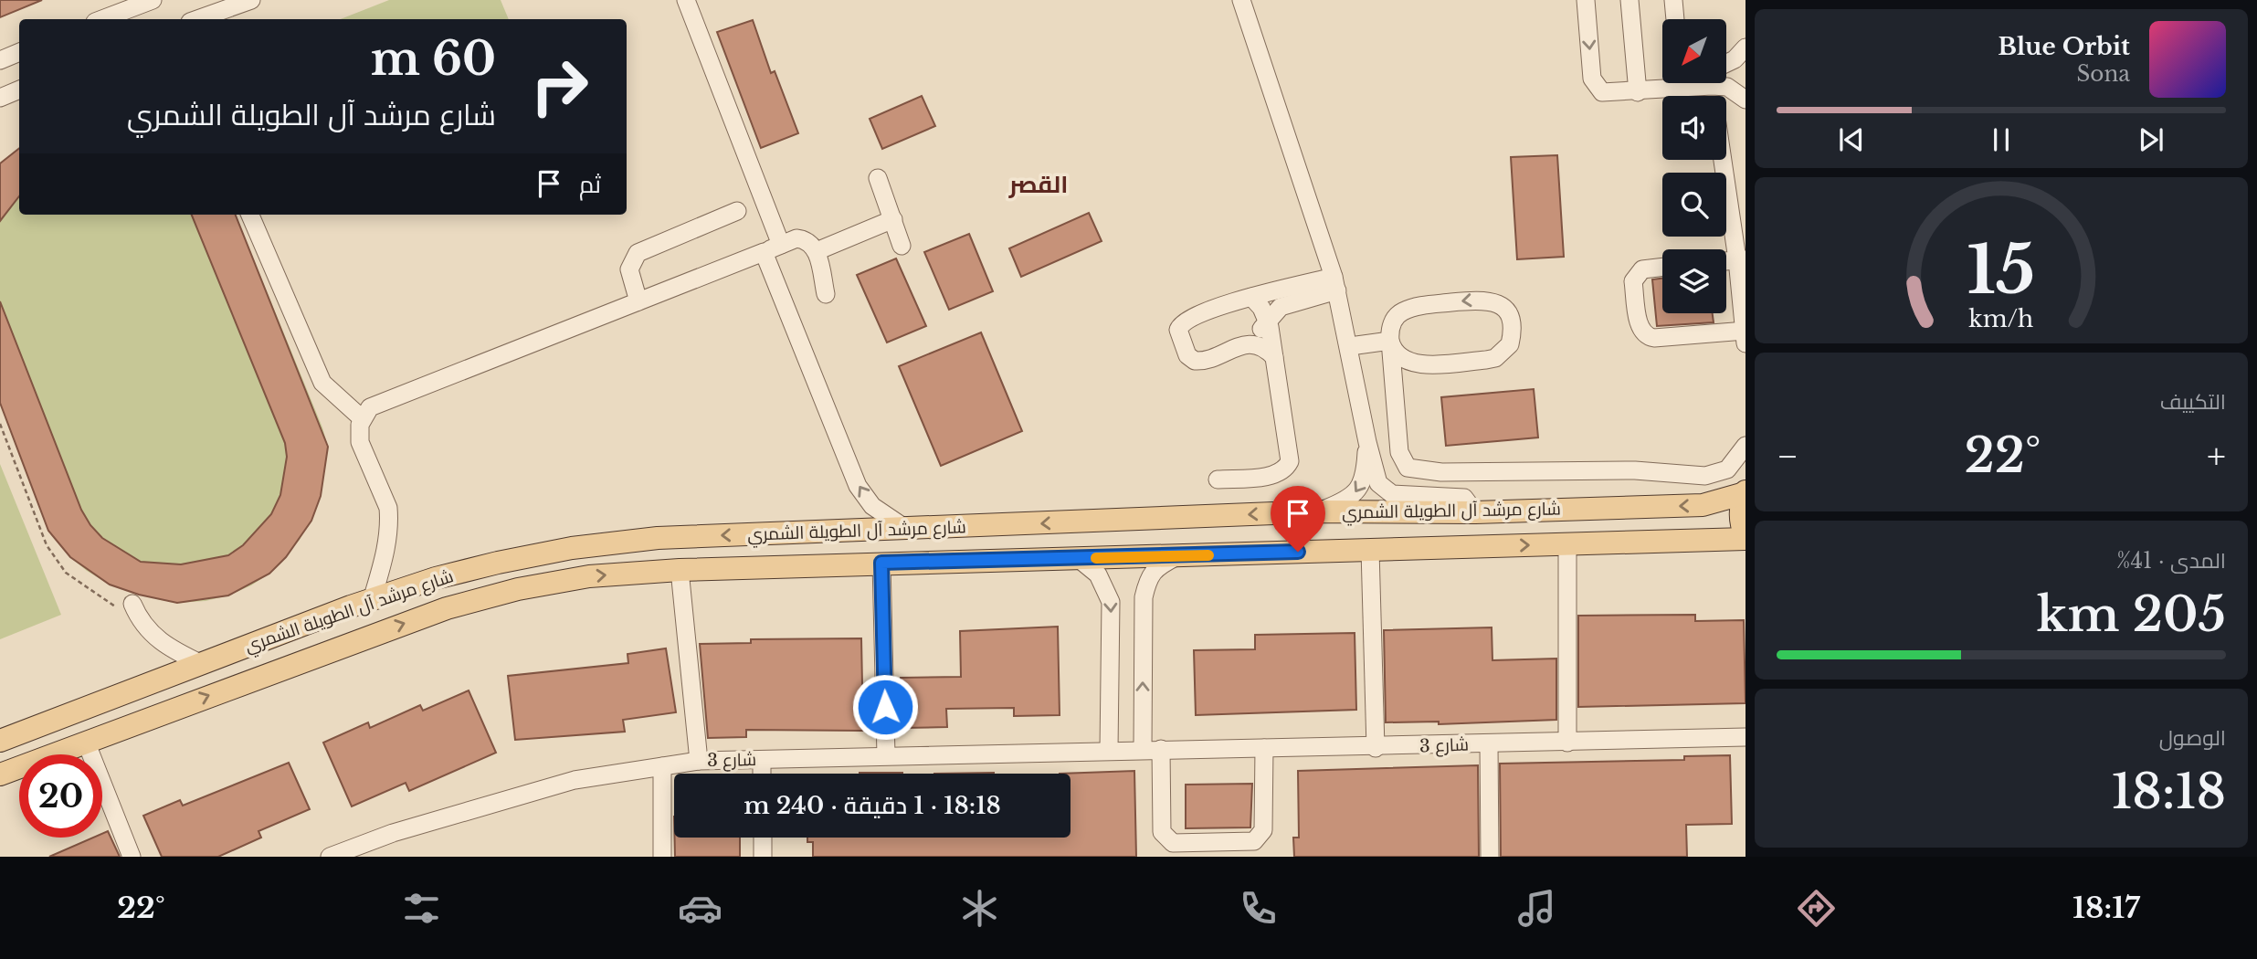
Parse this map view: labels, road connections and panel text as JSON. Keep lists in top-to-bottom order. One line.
{"streets":{"main road":["شارع مرشد آل الطويلة الشمري"],"street":["شارع 3"]},"districts":["القصر"],"north":"bottom left","page":{"turn":["60 m","شارع مرشد آل الطويلة الشمري"],"song":["Blue Orbit","Sona"],"then":"ثم","tile":["التكييف",["المدى · 41%","205 km"],["الوصول","18:18"]],"heat":["−","22°","+"],"limit":"20","trip":"18:18 · 1 دقيقة · 240 m","tabs":["18:17","22°"],"gauge":["15","km/h"]}}
